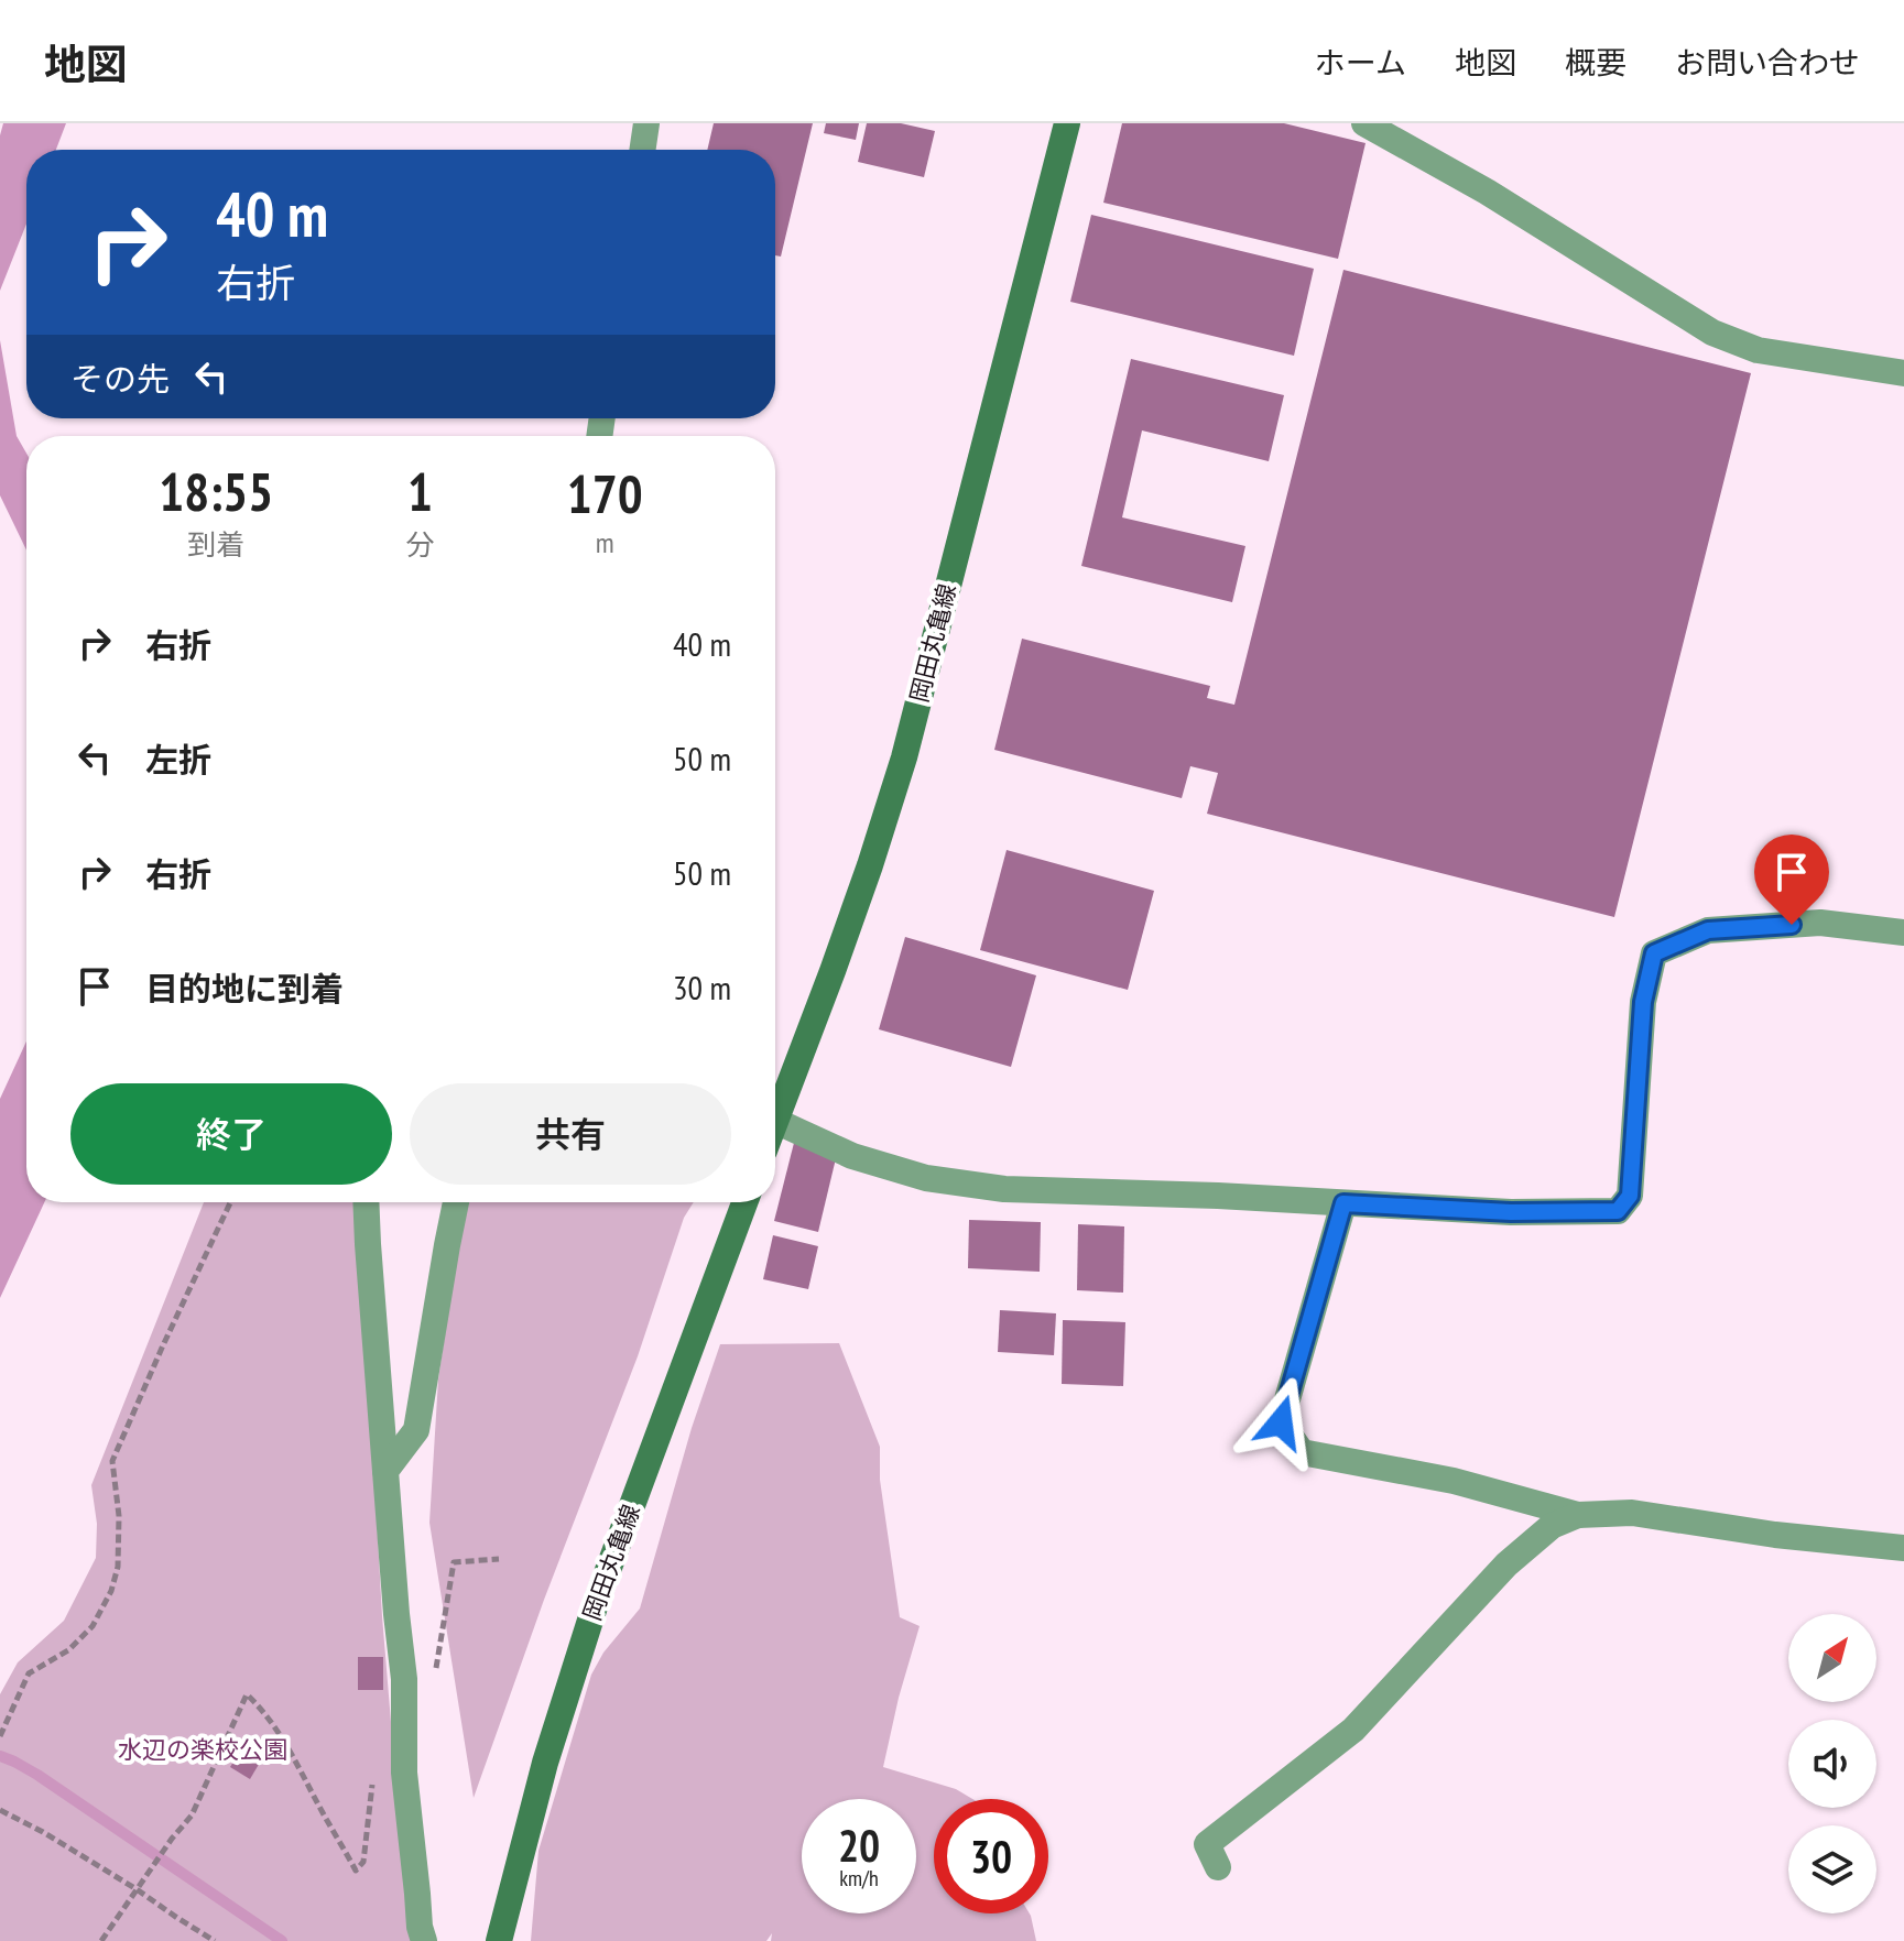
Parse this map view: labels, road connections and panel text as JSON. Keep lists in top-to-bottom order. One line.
{"streets":{"main road":["岡田丸亀線"]},"parks":["水辺の楽校公園"],"north":"top right","page":{"header":"地図","nav":["ホーム","地図","概要","お問い合わせ"],"turn":["40 m","右折"],"then":"その先","eta":["18:55","到着","1","分","170","m"],"list":[{"name":"右折","value":"40 m"},{"name":"左折","value":"50 m"},{"name":"右折","value":"50 m"},{"name":"目的地に到着","value":"30 m"}],"buttons":["終了","共有"],"speed":"20 km/h","limit":"30"}}
